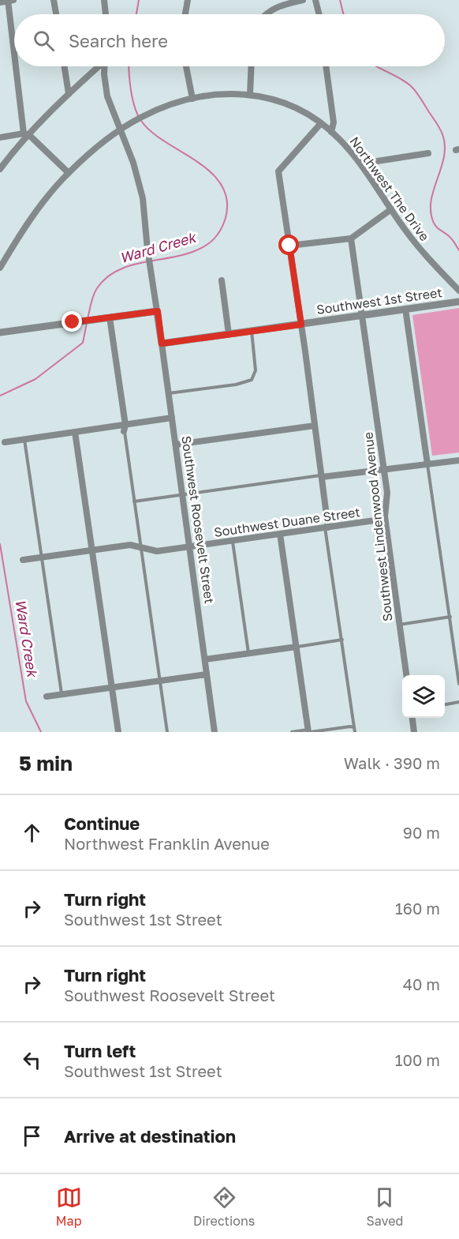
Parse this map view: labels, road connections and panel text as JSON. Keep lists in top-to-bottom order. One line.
{"streets":{"street":["Northwest The Drive","Southwest 1st Street","Southwest Roosevelt Street","Southwest Duane Street","Southwest Lindenwood Avenue"]},"crossings":[["Southwest 1st Street","Southwest Roosevelt Street"],["Southwest 1st Street","Southwest Lindenwood Avenue"],["Southwest Roosevelt Street","Southwest Duane Street"],["Southwest Duane Street","Southwest Lindenwood Avenue"]],"water":["Ward Creek"],"page":{"search":"Search here","heading":["5 min","Walk · 390 m"],"list":[["Continue","Northwest Franklin Avenue","90 m"],["Turn right","Southwest 1st Street","160 m"],["Turn right","Southwest Roosevelt Street","40 m"],["Turn left","Southwest 1st Street","100 m"],"Arrive at destination"],"nav":["Map","Directions","Saved"]}}
